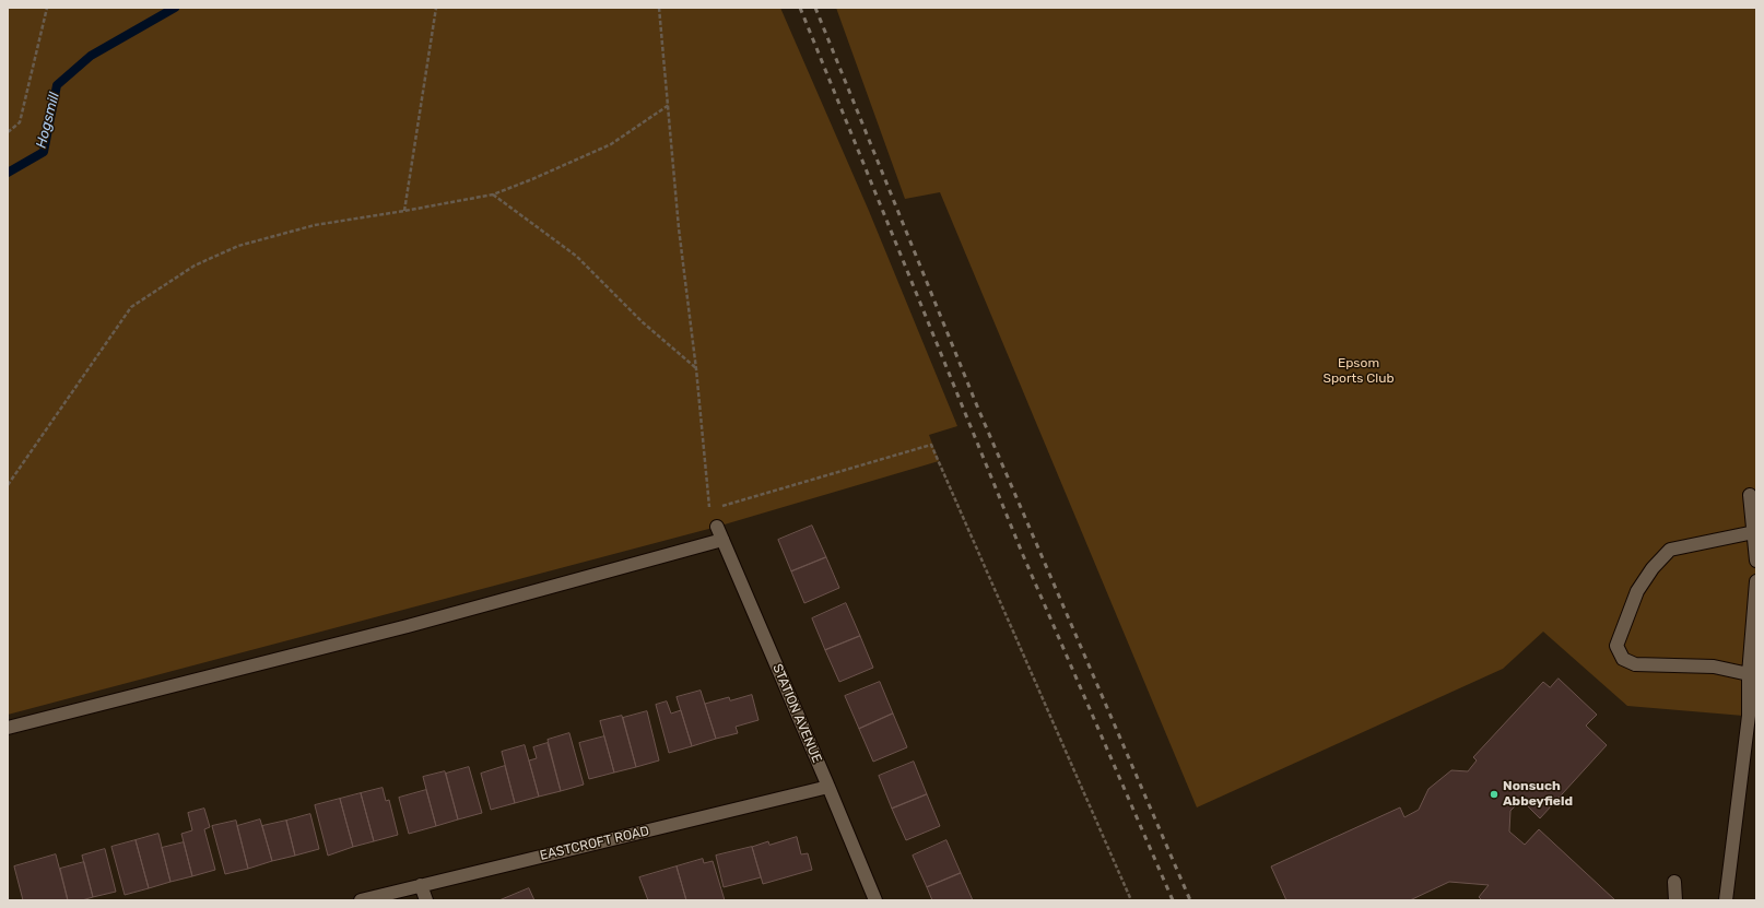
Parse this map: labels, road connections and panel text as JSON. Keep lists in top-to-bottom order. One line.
{"streets":{"street":["STATION AVENUE","EASTCROFT ROAD"]},"crossings":[["STATION AVENUE","EASTCROFT ROAD"]],"water":["Hogsmill"],"parks":["Epsom Sports Club"],"places":["Nonsuch Abbeyfield"]}
